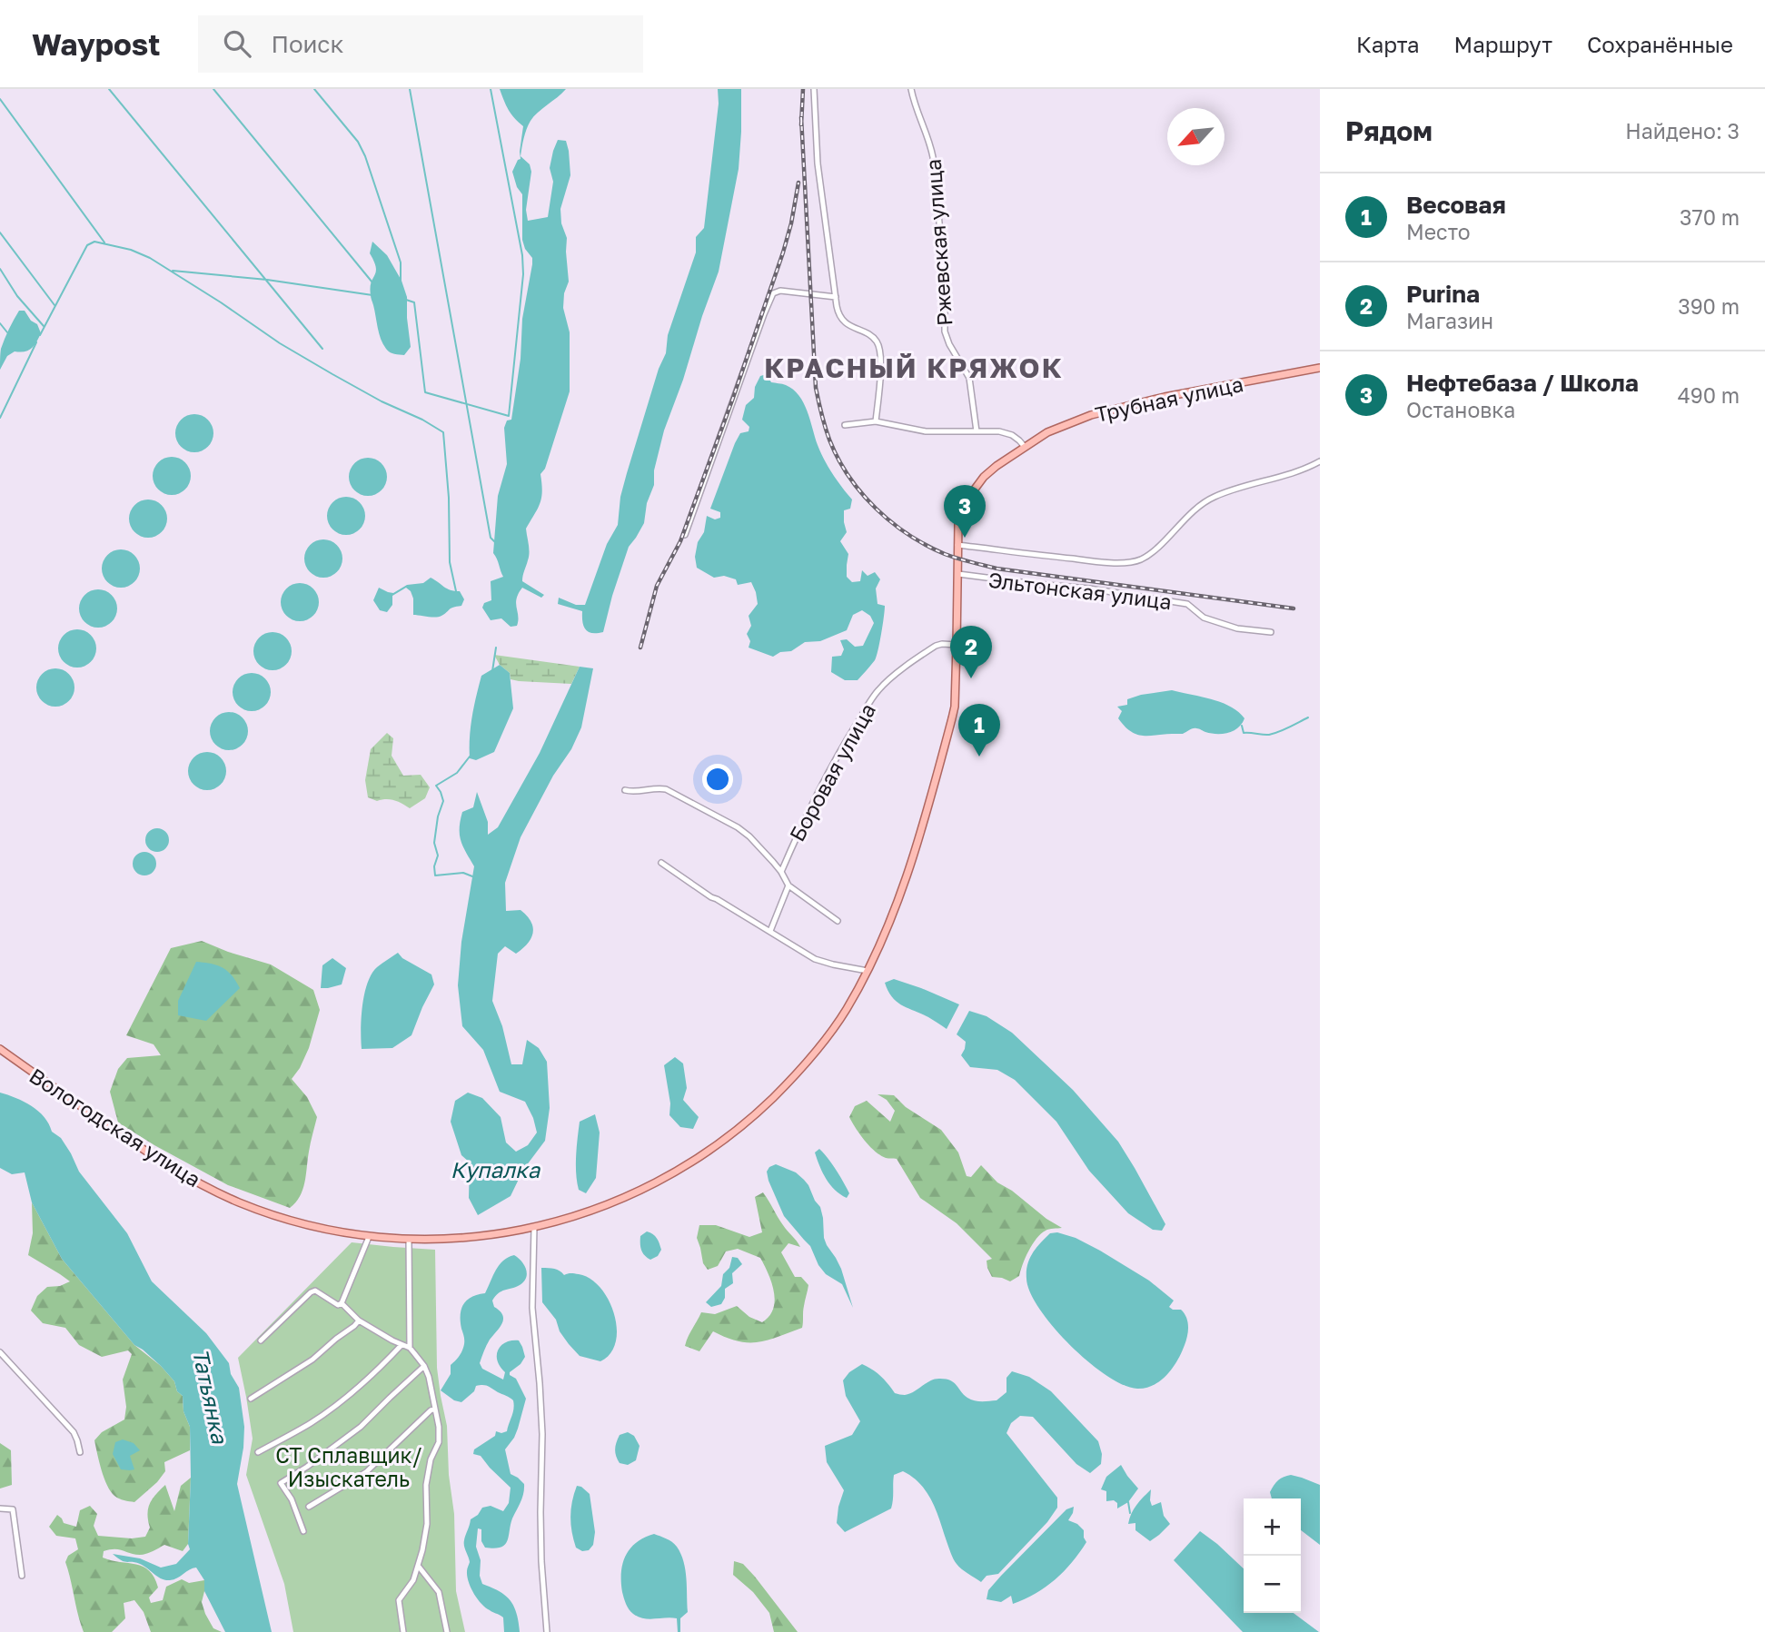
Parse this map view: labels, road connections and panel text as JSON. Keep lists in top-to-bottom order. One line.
{"streets":{"main road":["Трубная улица","Вологодская улица"],"street":["Ржевская улица","Эльтонская улица","Боровая улица"]},"crossings":[["Трубная улица","Эльтонская улица"],["Трубная улица","Вологодская улица"],["Эльтонская улица","Вологодская улица"],["Боровая улица","Вологодская улица"]],"districts":["КРАСНЫЙ КРЯЖОК"],"water":["Купалка","Татьянка"],"parks":["СТ Сплавщик/ Изыскатель"],"north":"bottom left","page":{"header":"Waypost","search":"Поиск","nav":["Карта","Маршрут","Сохранённые"],"heading":["Рядом","Найдено: 3"],"list":[{"mark":"1","name":"Весовая","note":"Место","value":"370 m"},{"mark":"2","name":"Purina","note":"Магазин","value":"390 m"},{"mark":"3","name":"Нефтебаза / Школа","note":"Остановка","value":"490 m"}],"pins":["3","2","1"],"map_buttons":["+","−"]}}
